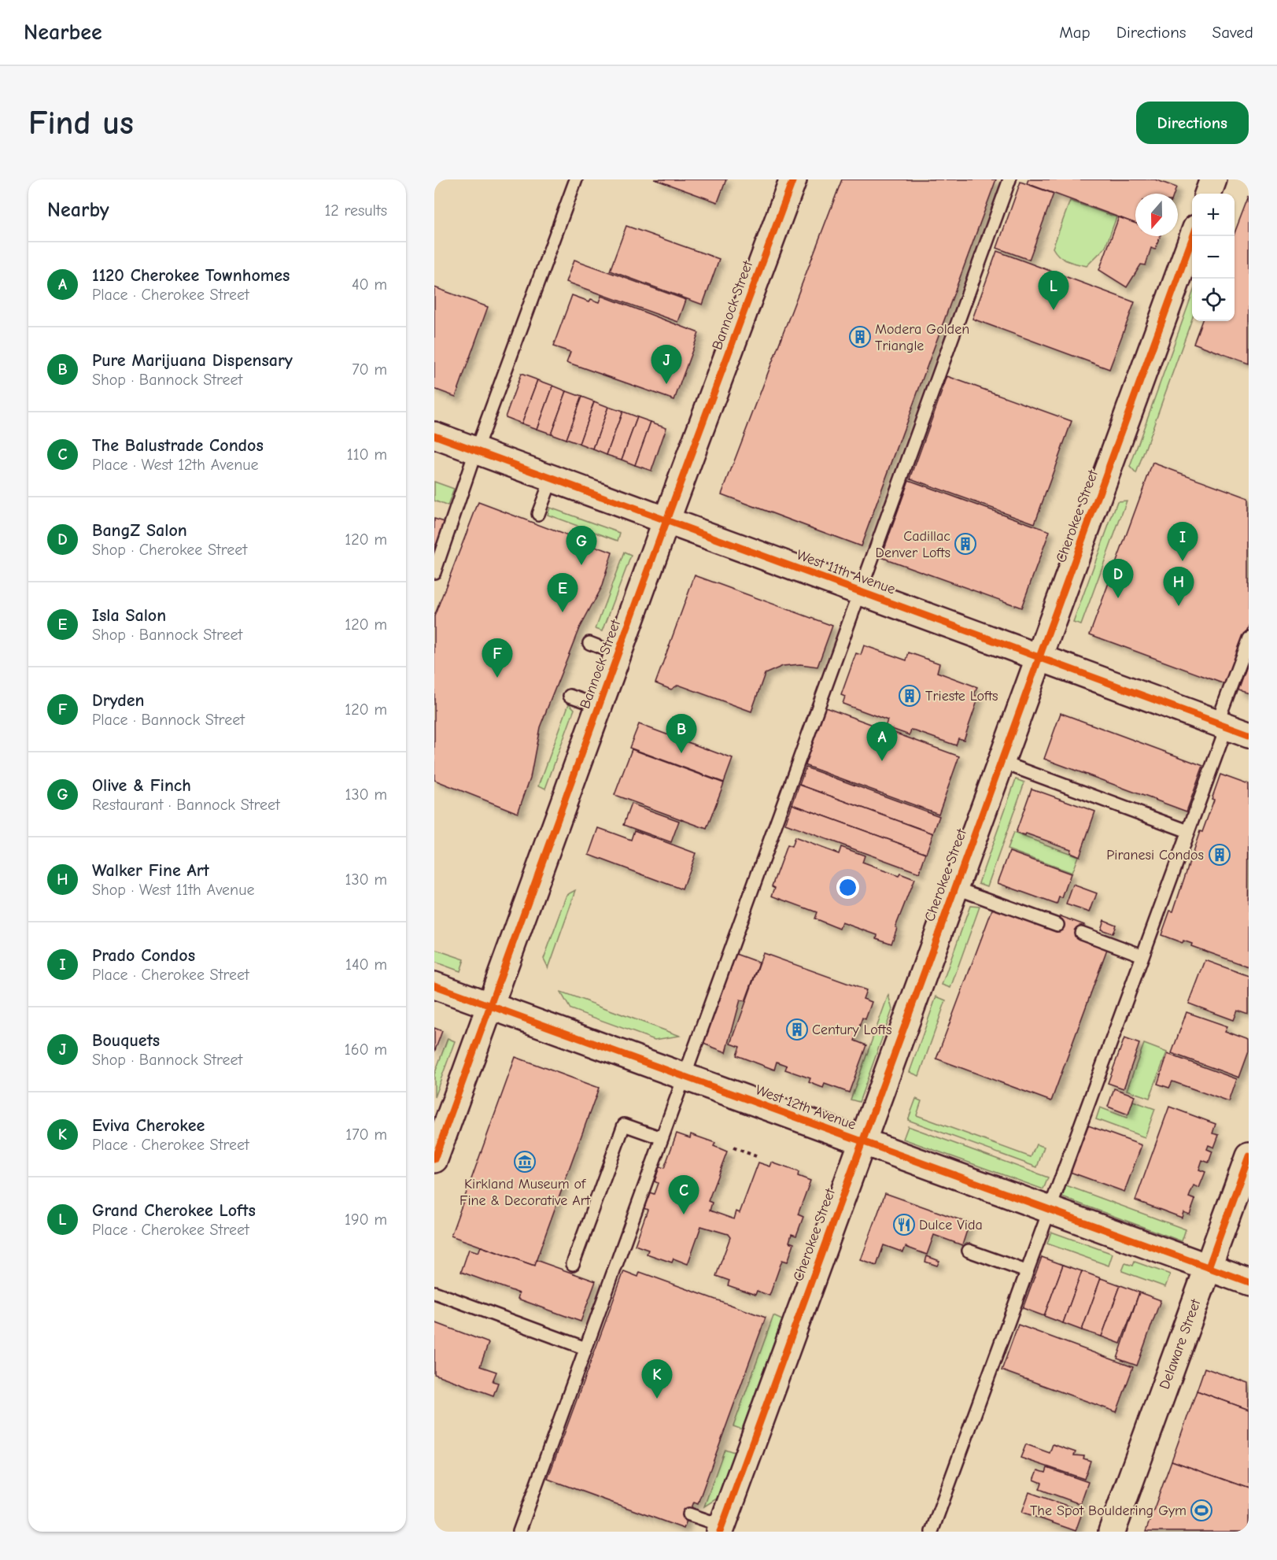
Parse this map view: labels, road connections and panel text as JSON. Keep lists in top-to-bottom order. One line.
{"streets":{"street":["Bannock Street","Cherokee Street","West 11th Avenue","West 12th Avenue","Delaware Street"]},"crossings":[["Bannock Street","West 11th Avenue"],["Bannock Street","West 12th Avenue"],["Cherokee Street","West 11th Avenue"],["Cherokee Street","West 12th Avenue"],["West 12th Avenue","Delaware Street"]],"places":{"building":["Modera Golden Triangle","Cadillac Denver Lofts","Trieste Lofts","Piranesi Condos","Century Lofts"],"museum":["Kirkland Museum of Fine & Decorative Art"],"restaurant":["Dulce Vida"],"sports":["The Spot Bouldering Gym"]},"north":"bottom","page":{"header":"Nearbee","nav":["Map","Directions","Saved"],"buttons":"Directions","title":"Find us","heading":["Nearby","12 results"],"map_buttons":["+","−"],"list":[{"mark":"A","name":"1120 Cherokee Townhomes","note":"Place · Cherokee Street","value":"40 m"},{"mark":"B","name":"Pure Marijuana Dispensary","note":"Shop · Bannock Street","value":"70 m"},{"mark":"C","name":"The Balustrade Condos","note":"Place · West 12th Avenue","value":"110 m"},{"mark":"D","name":"BangZ Salon","note":"Shop · Cherokee Street","value":"120 m"},{"mark":"E","name":"Isla Salon","note":"Shop · Bannock Street","value":"120 m"},{"mark":"F","name":"Dryden","note":"Place · Bannock Street","value":"120 m"},{"mark":"G","name":"Olive & Finch","note":"Restaurant · Bannock Street","value":"130 m"},{"mark":"H","name":"Walker Fine Art","note":"Shop · West 11th Avenue","value":"130 m"},{"mark":"I","name":"Prado Condos","note":"Place · Cherokee Street","value":"140 m"},{"mark":"J","name":"Bouquets","note":"Shop · Bannock Street","value":"160 m"},{"mark":"K","name":"Eviva Cherokee","note":"Place · Cherokee Street","value":"170 m"},{"mark":"L","name":"Grand Cherokee Lofts","note":"Place · Cherokee Street","value":"190 m"}],"pins":["L","J","I","G","D","H","E","F","B","A","C","K"]}}
